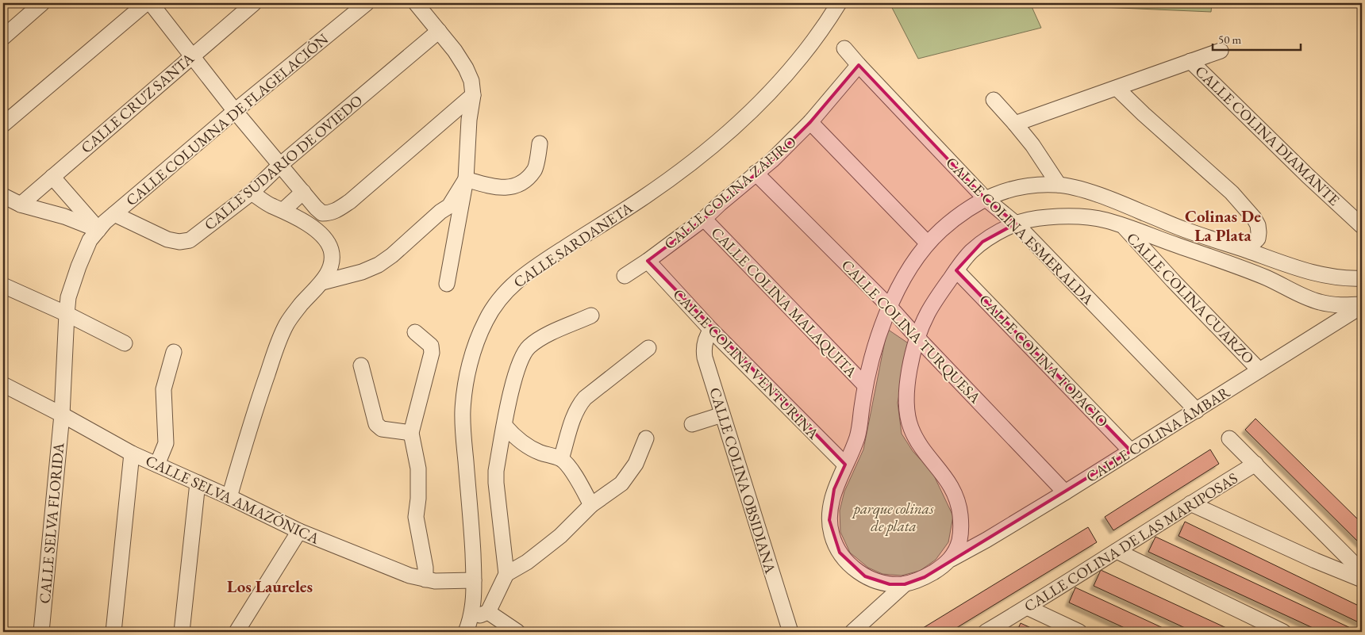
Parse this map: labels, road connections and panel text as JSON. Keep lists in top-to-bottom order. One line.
{"streets":{"street":["CALLE CRUZ SANTA","CALLE COLUMNA DE FLAGELACIÓN","CALLE COLINA DIAMANTE","CALLE SUDARIO DE OVIEDO","CALLE COLINA ZAFIRO","CALLE COLINA ESMERALDA","CALLE SARDANETA","CALLE COLINA CUARZO","CALLE COLINA MALAQUITA","CALLE COLINA TURQUESA","CALLE COLINA TOPACIO","CALLE COLINA VENTURINA","CALLE COLINA ÁMBAR","CALLE COLINA OBSIDIANA","CALLE SELVA AMAZÓNICA","CALLE SELVA FLORIDA","CALLE COLINA DE LAS MARIPOSAS"]},"crossings":[["CALLE COLUMNA DE FLAGELACIÓN","CALLE SUDARIO DE OVIEDO"],["CALLE COLUMNA DE FLAGELACIÓN","CALLE SELVA FLORIDA"],["CALLE COLINA ZAFIRO","CALLE COLINA ESMERALDA"],["CALLE COLINA ZAFIRO","CALLE COLINA MALAQUITA"],["CALLE COLINA ZAFIRO","CALLE COLINA TURQUESA"],["CALLE COLINA ZAFIRO","CALLE COLINA VENTURINA"],["CALLE COLINA ESMERALDA","CALLE COLINA ÁMBAR"],["CALLE SARDANETA","CALLE SELVA AMAZÓNICA"],["CALLE COLINA CUARZO","CALLE COLINA ÁMBAR"],["CALLE COLINA TURQUESA","CALLE COLINA ÁMBAR"],["CALLE COLINA TOPACIO","CALLE COLINA ÁMBAR"],["CALLE COLINA VENTURINA","CALLE COLINA OBSIDIANA"],["CALLE SELVA AMAZÓNICA","CALLE SELVA FLORIDA"]],"districts":["Colinas De La Plata","Los Laureles"],"parks":["parque colinas de plata"],"scale_bar":"50 m"}
